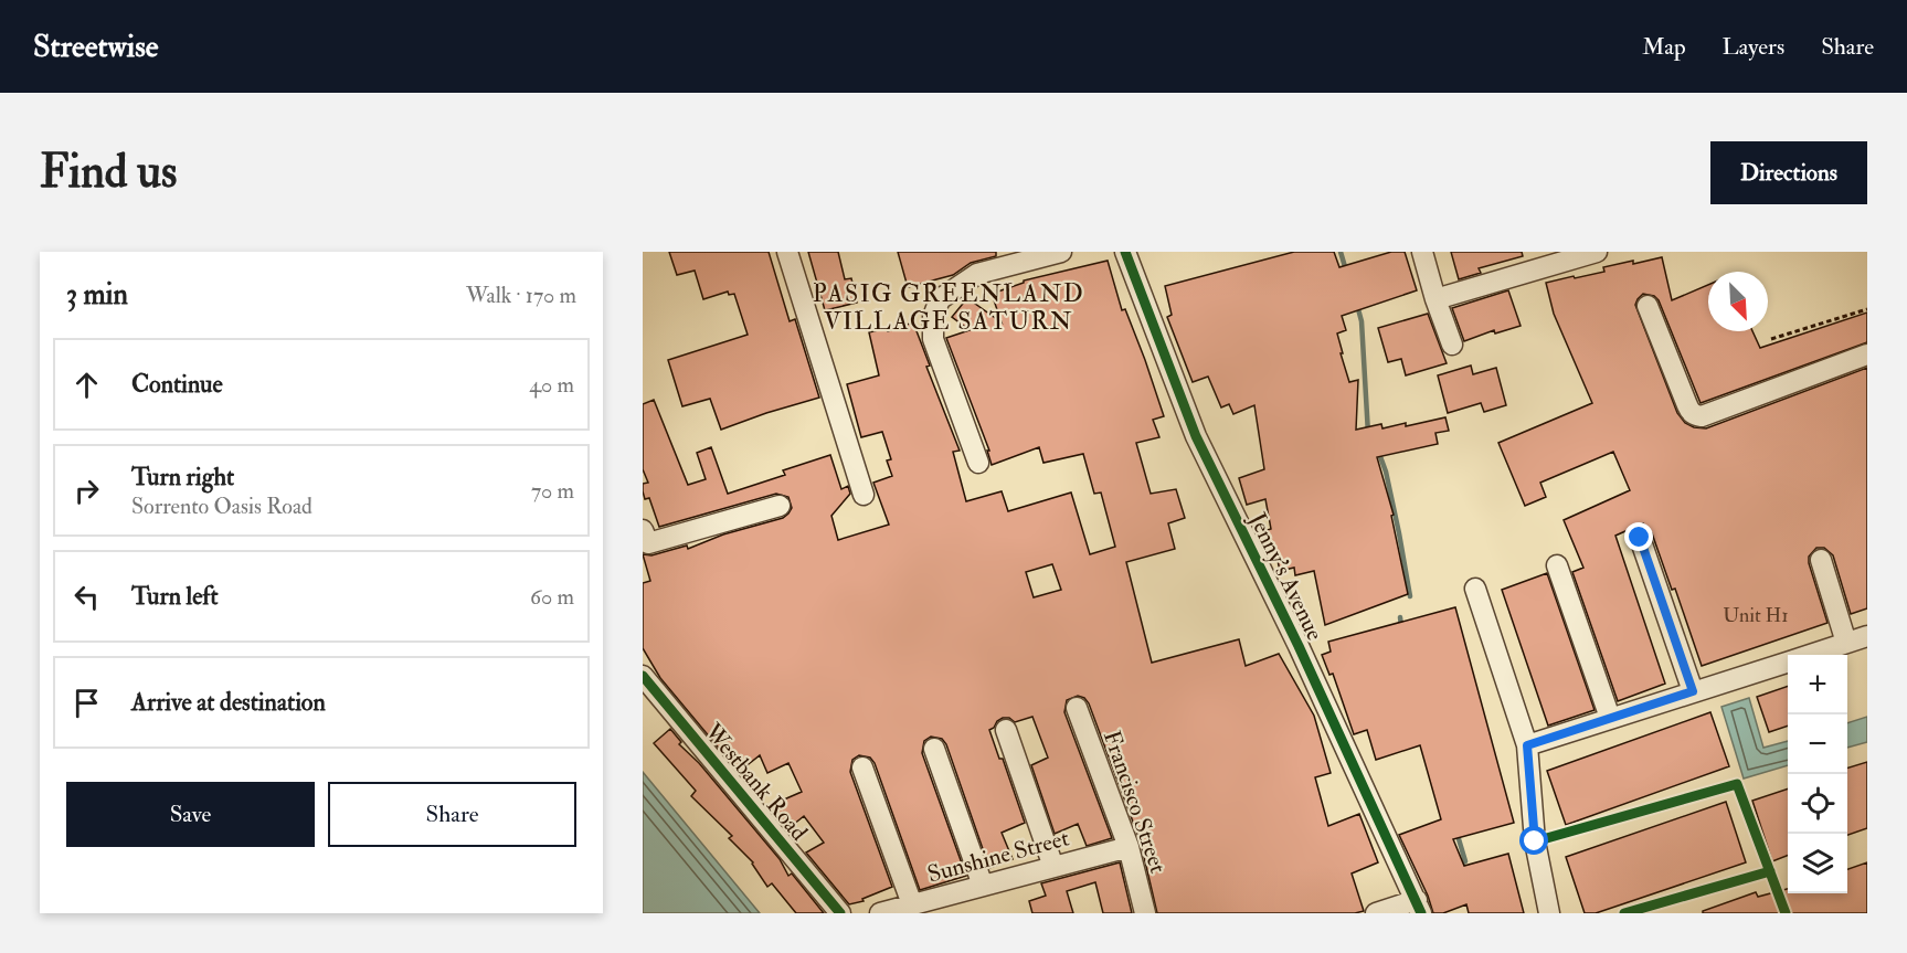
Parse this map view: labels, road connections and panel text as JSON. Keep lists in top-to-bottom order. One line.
{"streets":{"street":["Jenny's Avenue","Westbank Road","Francisco Street","Sunshine Street"]},"crossings":[["Francisco Street","Sunshine Street"]],"districts":["PASIG GREENLAND VILLAGE SATURN"],"house_numbers":["Unit H1"],"north":"bottom right","page":{"header":"Streetwise","nav":["Map","Layers","Share"],"buttons":["Directions",["Save","Share"]],"title":"Find us","heading":["3 min","Walk · 170 m"],"list":[["Continue","40 m"],["Turn right","Sorrento Oasis Road","70 m"],["Turn left","60 m"],"Arrive at destination"],"map_buttons":["+","−"]}}
